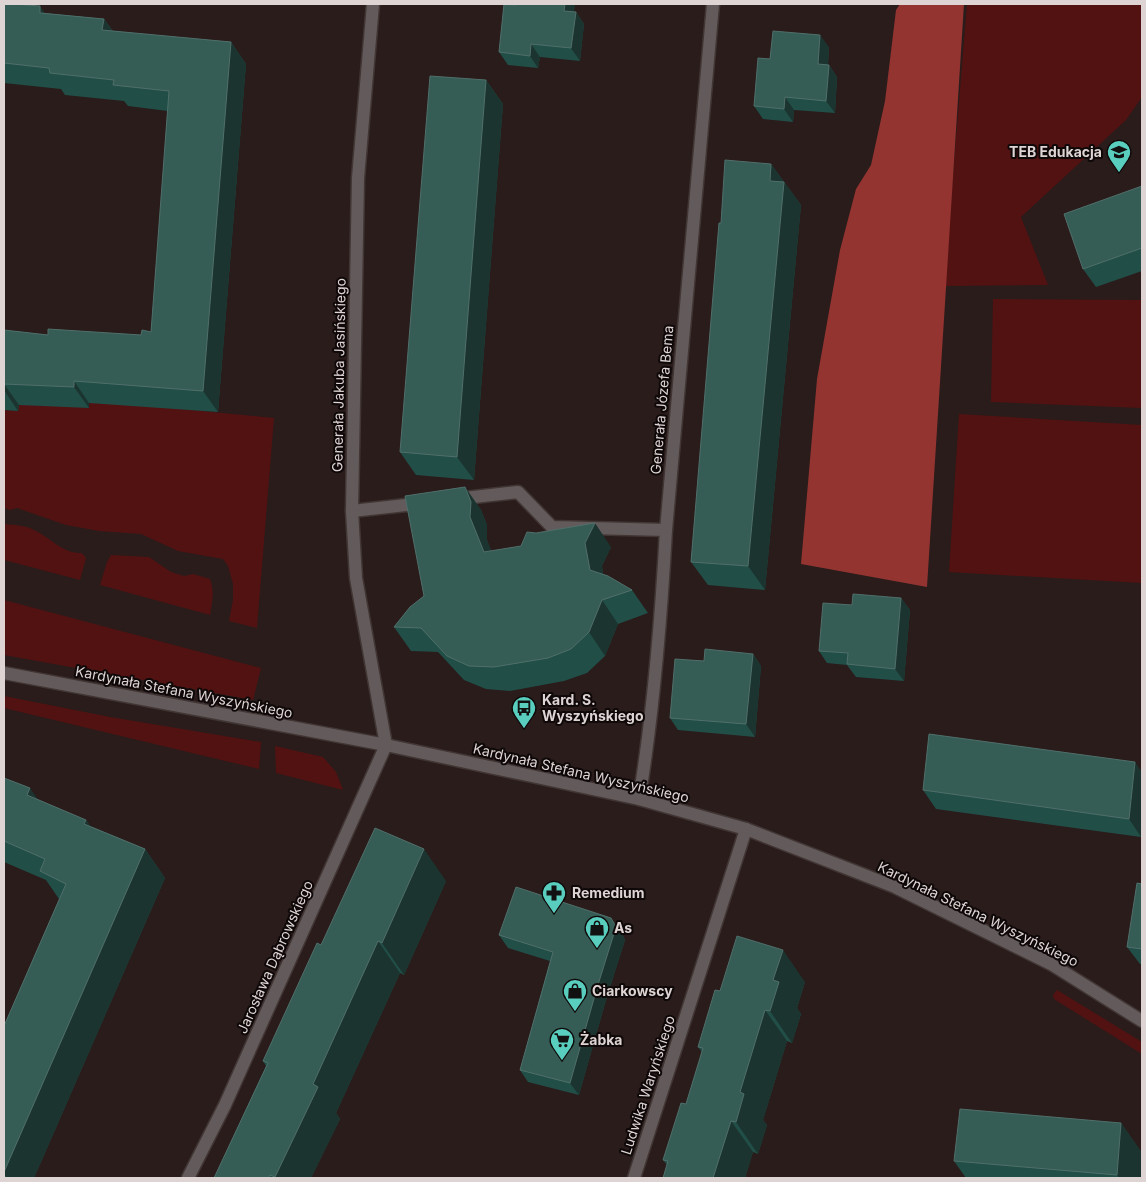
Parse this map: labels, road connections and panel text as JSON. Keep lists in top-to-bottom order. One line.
{"streets":{"street":["Generała Jakuba Jasińskiego","Generała Józefa Bema","Kardynała Stefana Wyszyńskiego","Jarosława Dąbrowskiego","Ludwika Waryńskiego"]},"crossings":[["Generała Jakuba Jasińskiego","Kardynała Stefana Wyszyńskiego"],["Generała Jakuba Jasińskiego","Jarosława Dąbrowskiego"],["Generała Józefa Bema","Kardynała Stefana Wyszyńskiego"],["Kardynała Stefana Wyszyńskiego","Jarosława Dąbrowskiego"],["Kardynała Stefana Wyszyńskiego","Ludwika Waryńskiego"]],"places":{"school or university":["TEB Edukacja"],"bus stop":["Kard. S. Wyszyńskiego"],"pharmacy":["Remedium"],"shop":["As","Ciarkowscy"],"supermarket":["Żabka"]}}
